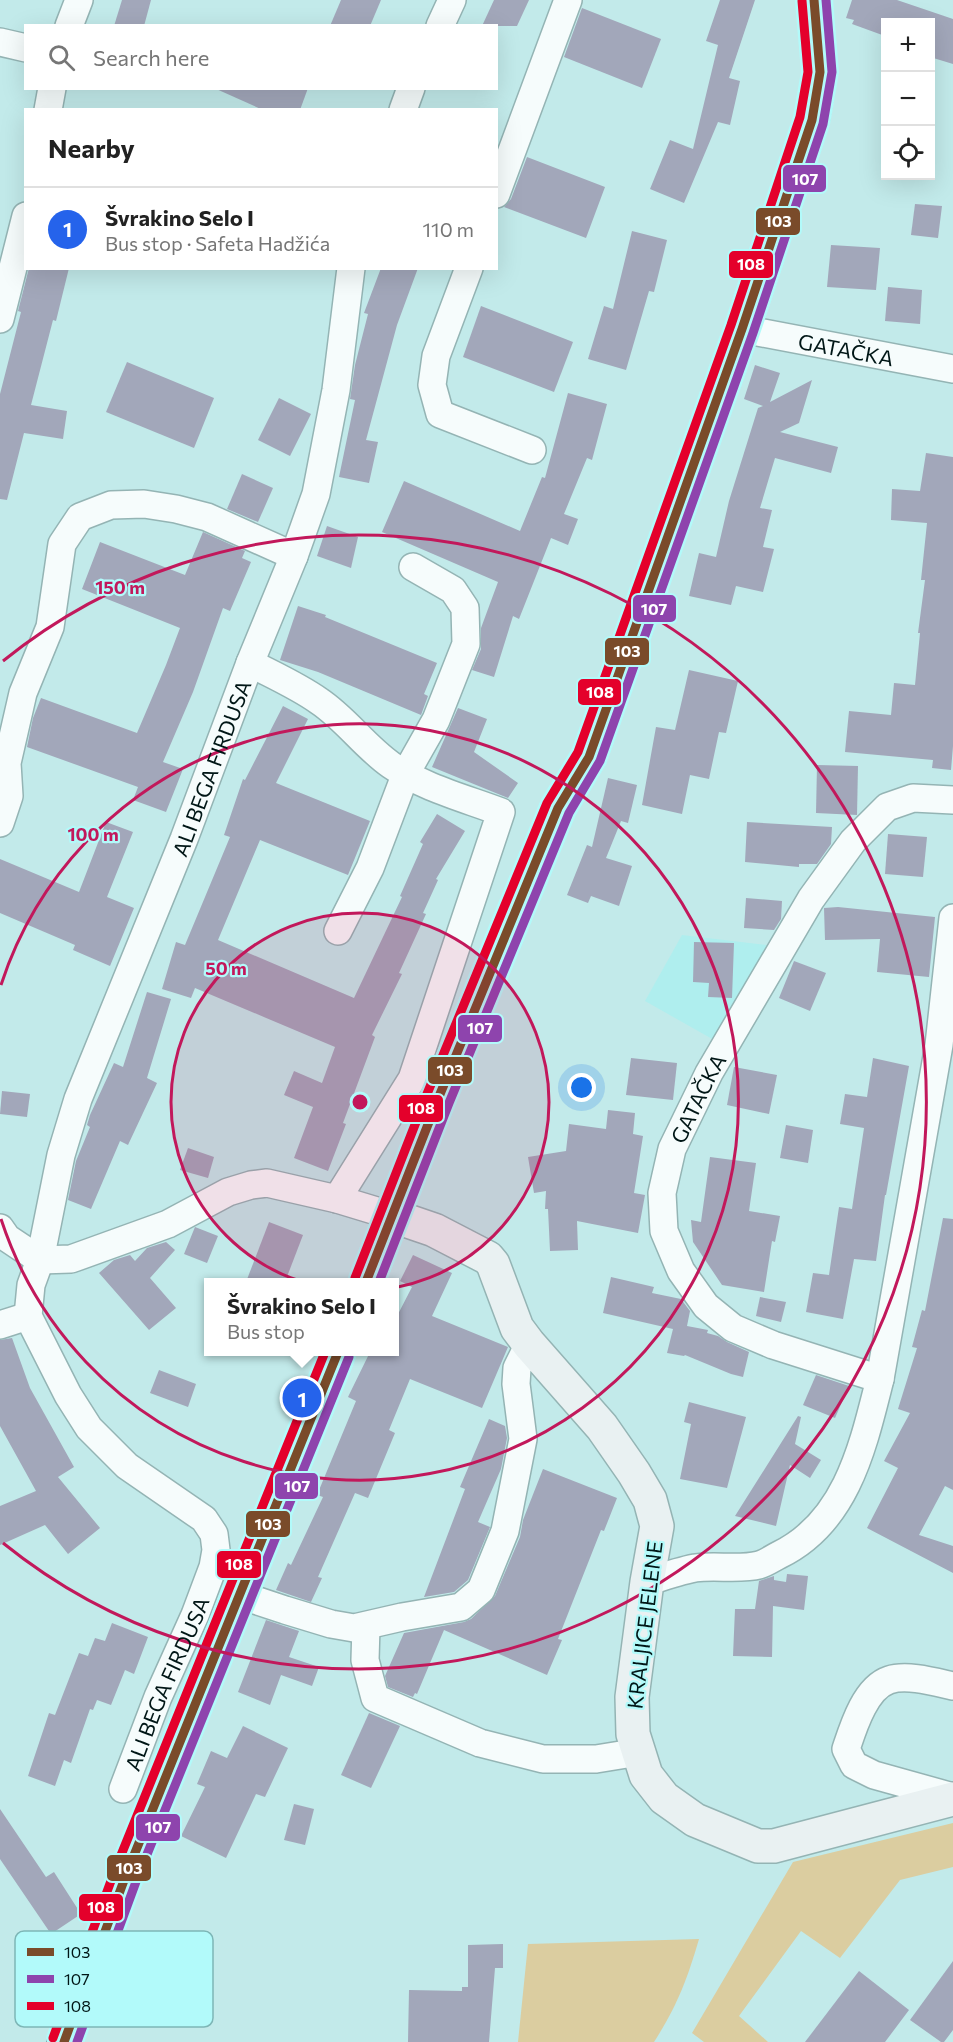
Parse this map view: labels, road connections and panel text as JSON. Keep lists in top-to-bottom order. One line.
{"streets":{"main road":["KRALJICE JELENE"],"street":["GATAČKA","ALI BEGA FIRDUSA"]},"lines":["transit line 103","transit line 107","transit line 108"],"legend":["103","107","108"],"page":{"map_buttons":["+","−"],"search":"Search here","heading":"Nearby","list":[{"mark":"1","name":"Švrakino Selo I","note":"Bus stop · Safeta Hadžića","value":"110 m"}],"popup":["Švrakino Selo I","Bus stop"],"pins":"1"},"rings":["150 m","100 m","50 m"]}
